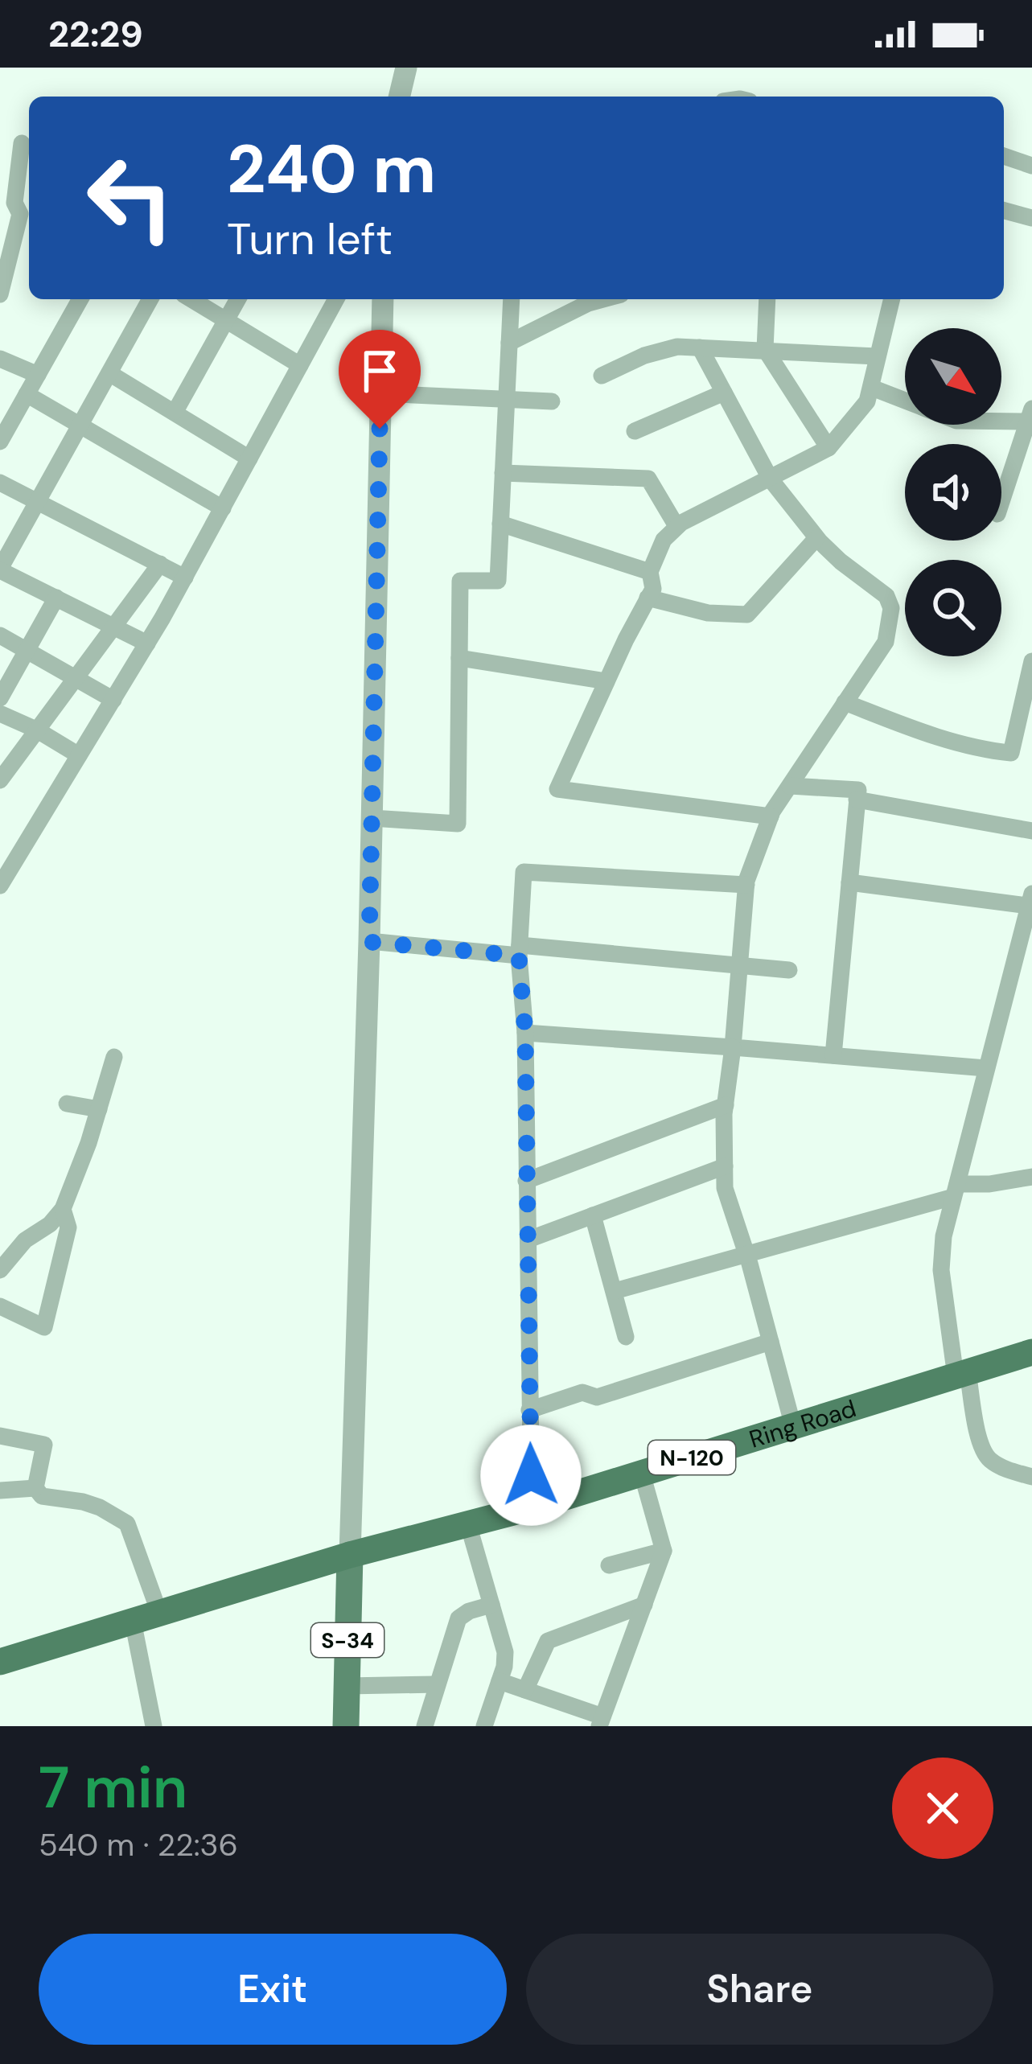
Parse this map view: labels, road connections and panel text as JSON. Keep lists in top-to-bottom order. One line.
{"streets":{"highway":["Ring Road","N-120"],"main road":["S-34"]},"crossings":[["Ring Road","N-120"],["Ring Road","S-34"],["N-120","S-34"]],"north":"bottom right","page":{"status":"22:29","turn":["240 m","Turn left"],"heading":["7 min","540 m · 22:36"],"buttons":["Exit","Share"]}}
